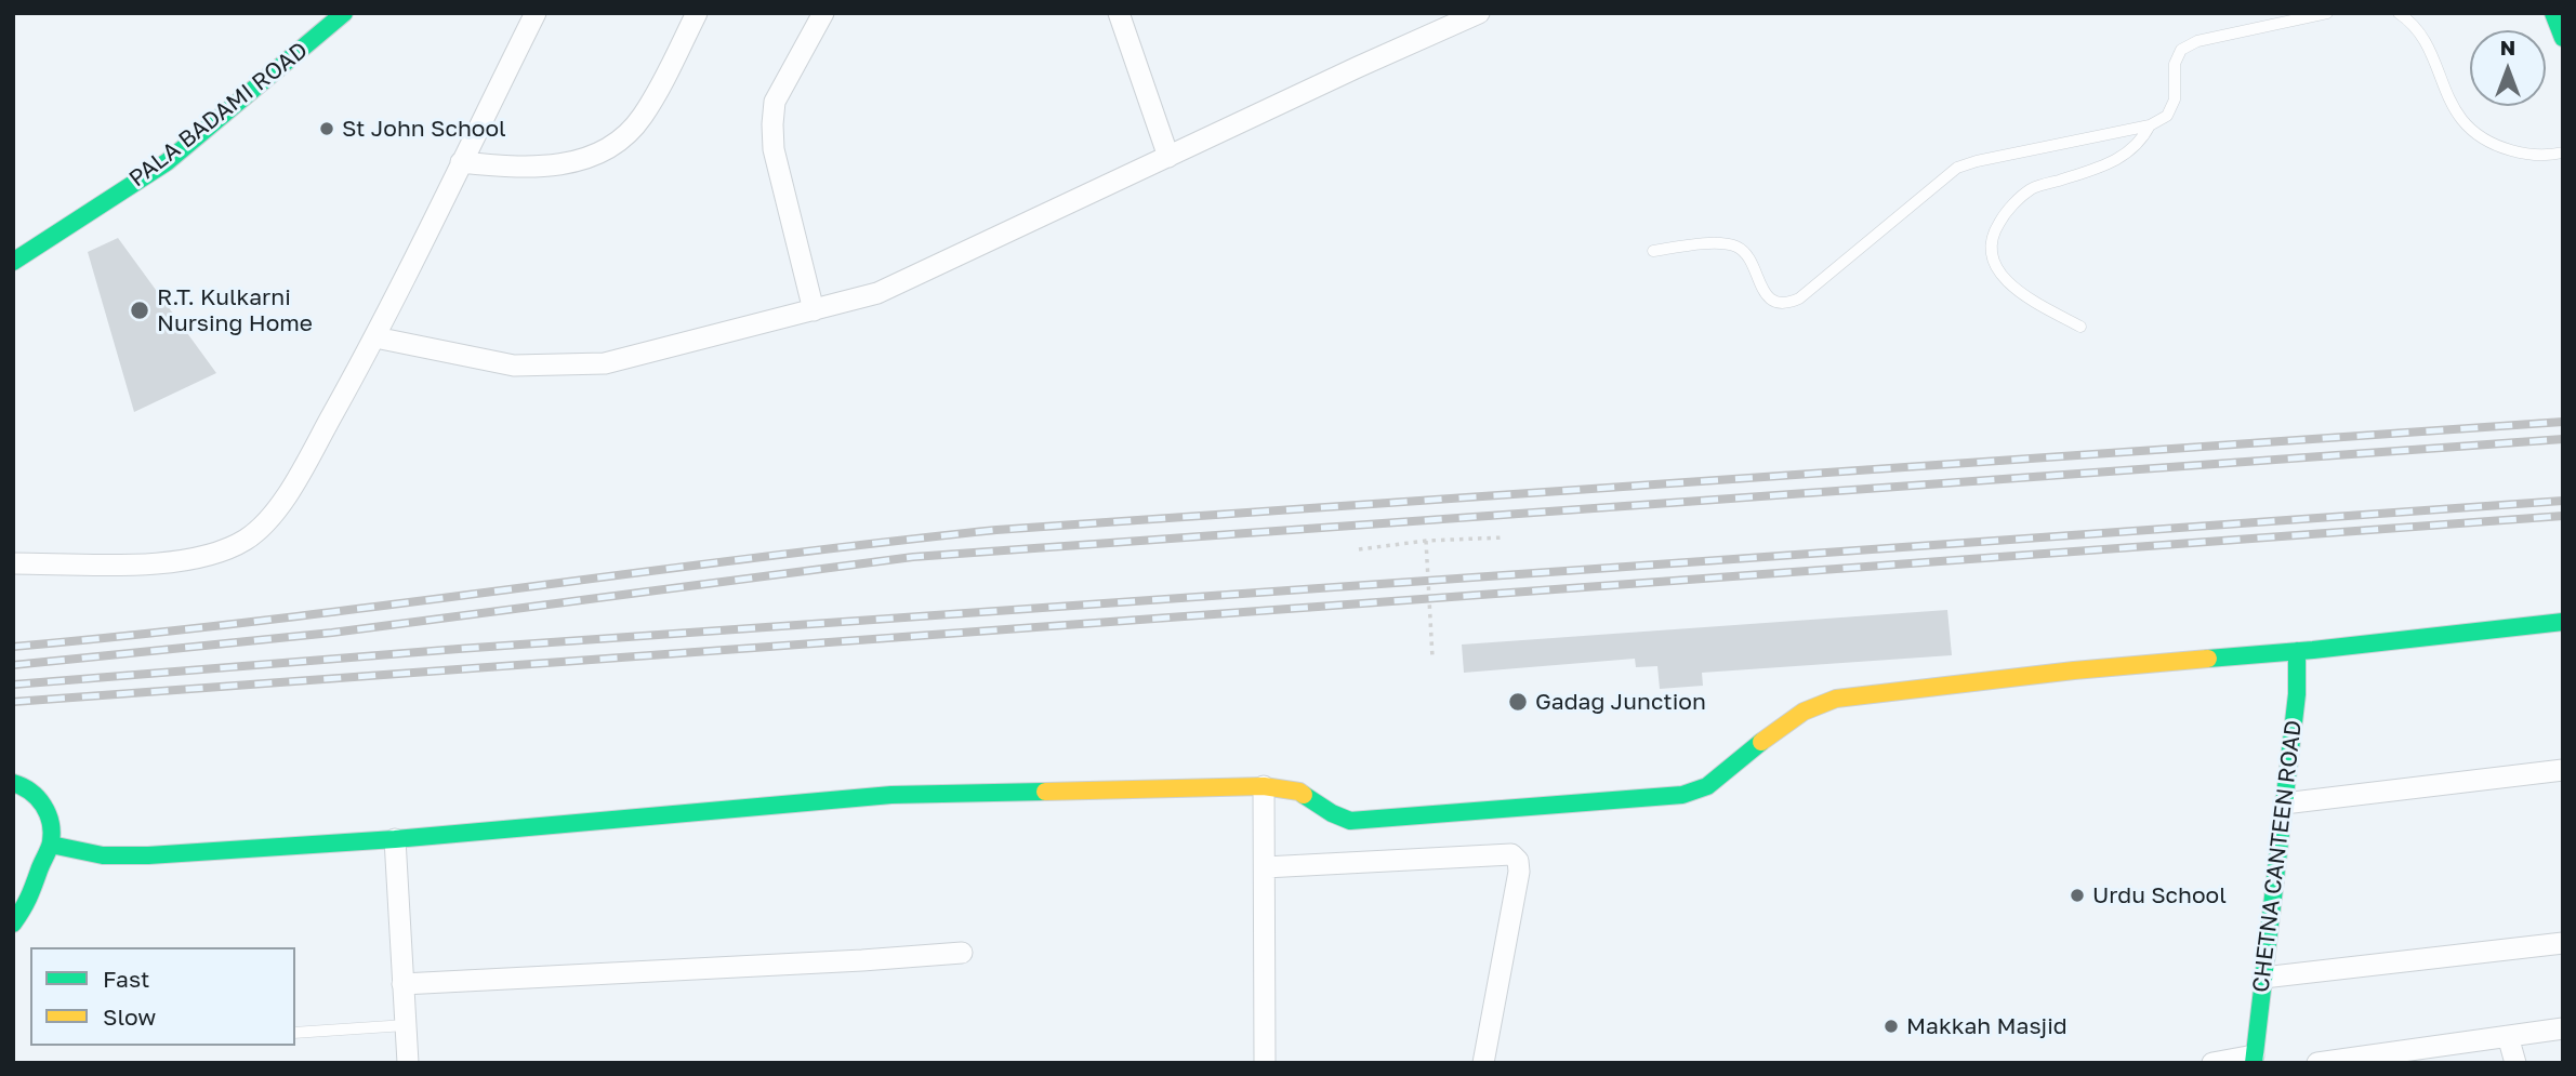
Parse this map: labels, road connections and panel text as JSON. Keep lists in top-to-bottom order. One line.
{"streets":{"street":["PALA BADAMI ROAD","CHETNA CANTEEN ROAD"]},"places":["St John School","R.T. Kulkarni Nursing Home","Gadag Junction","Urdu School","Makkah Masjid"],"legend":["Fast","Slow"],"north":"top"}
